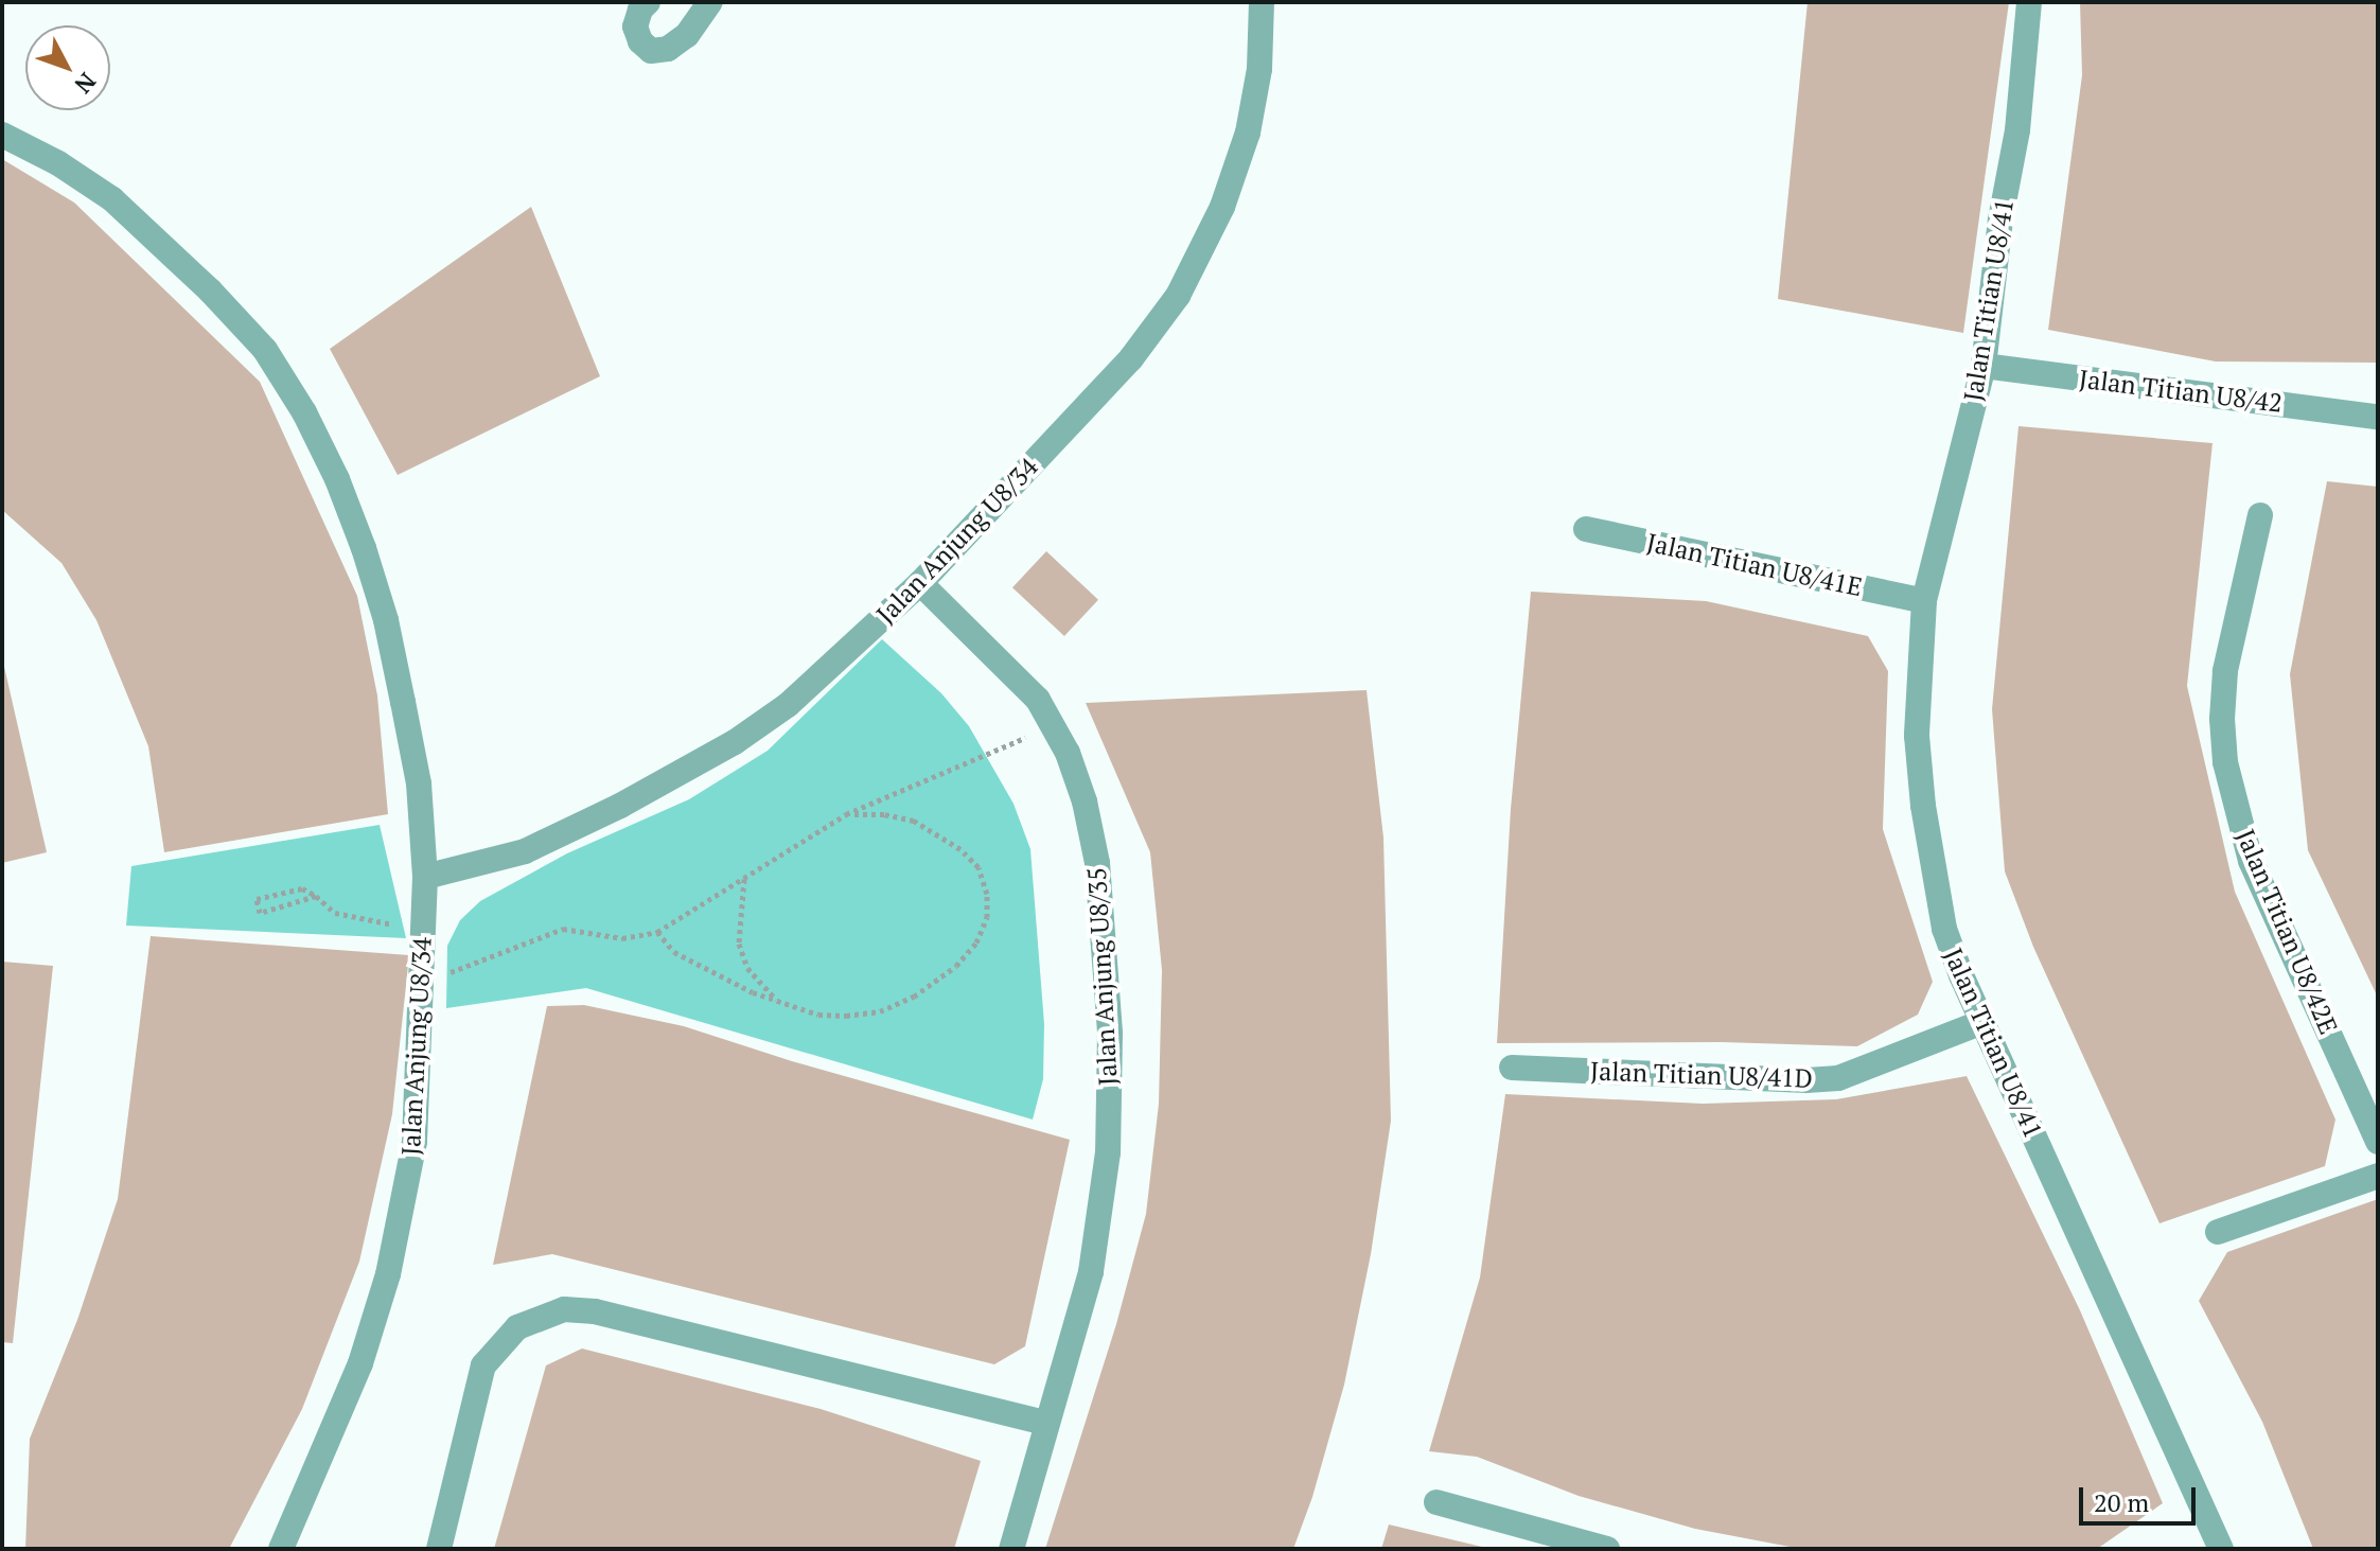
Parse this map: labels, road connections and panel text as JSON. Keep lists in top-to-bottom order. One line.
{"streets":{"street":["Jalan Titian U8/41","Jalan Titian U8/42","Jalan Anjung U8/34","Jalan Titian U8/41E","Jalan Titian U8/42E","Jalan Anjung U8/35","Jalan Titian U8/41D"]},"crossings":[["Jalan Titian U8/41","Jalan Titian U8/42"],["Jalan Titian U8/41","Jalan Titian U8/41E"],["Jalan Titian U8/41","Jalan Titian U8/41D"],["Jalan Anjung U8/34","Jalan Anjung U8/35"]],"scale_bar":"20 m","north":"bottom right"}
